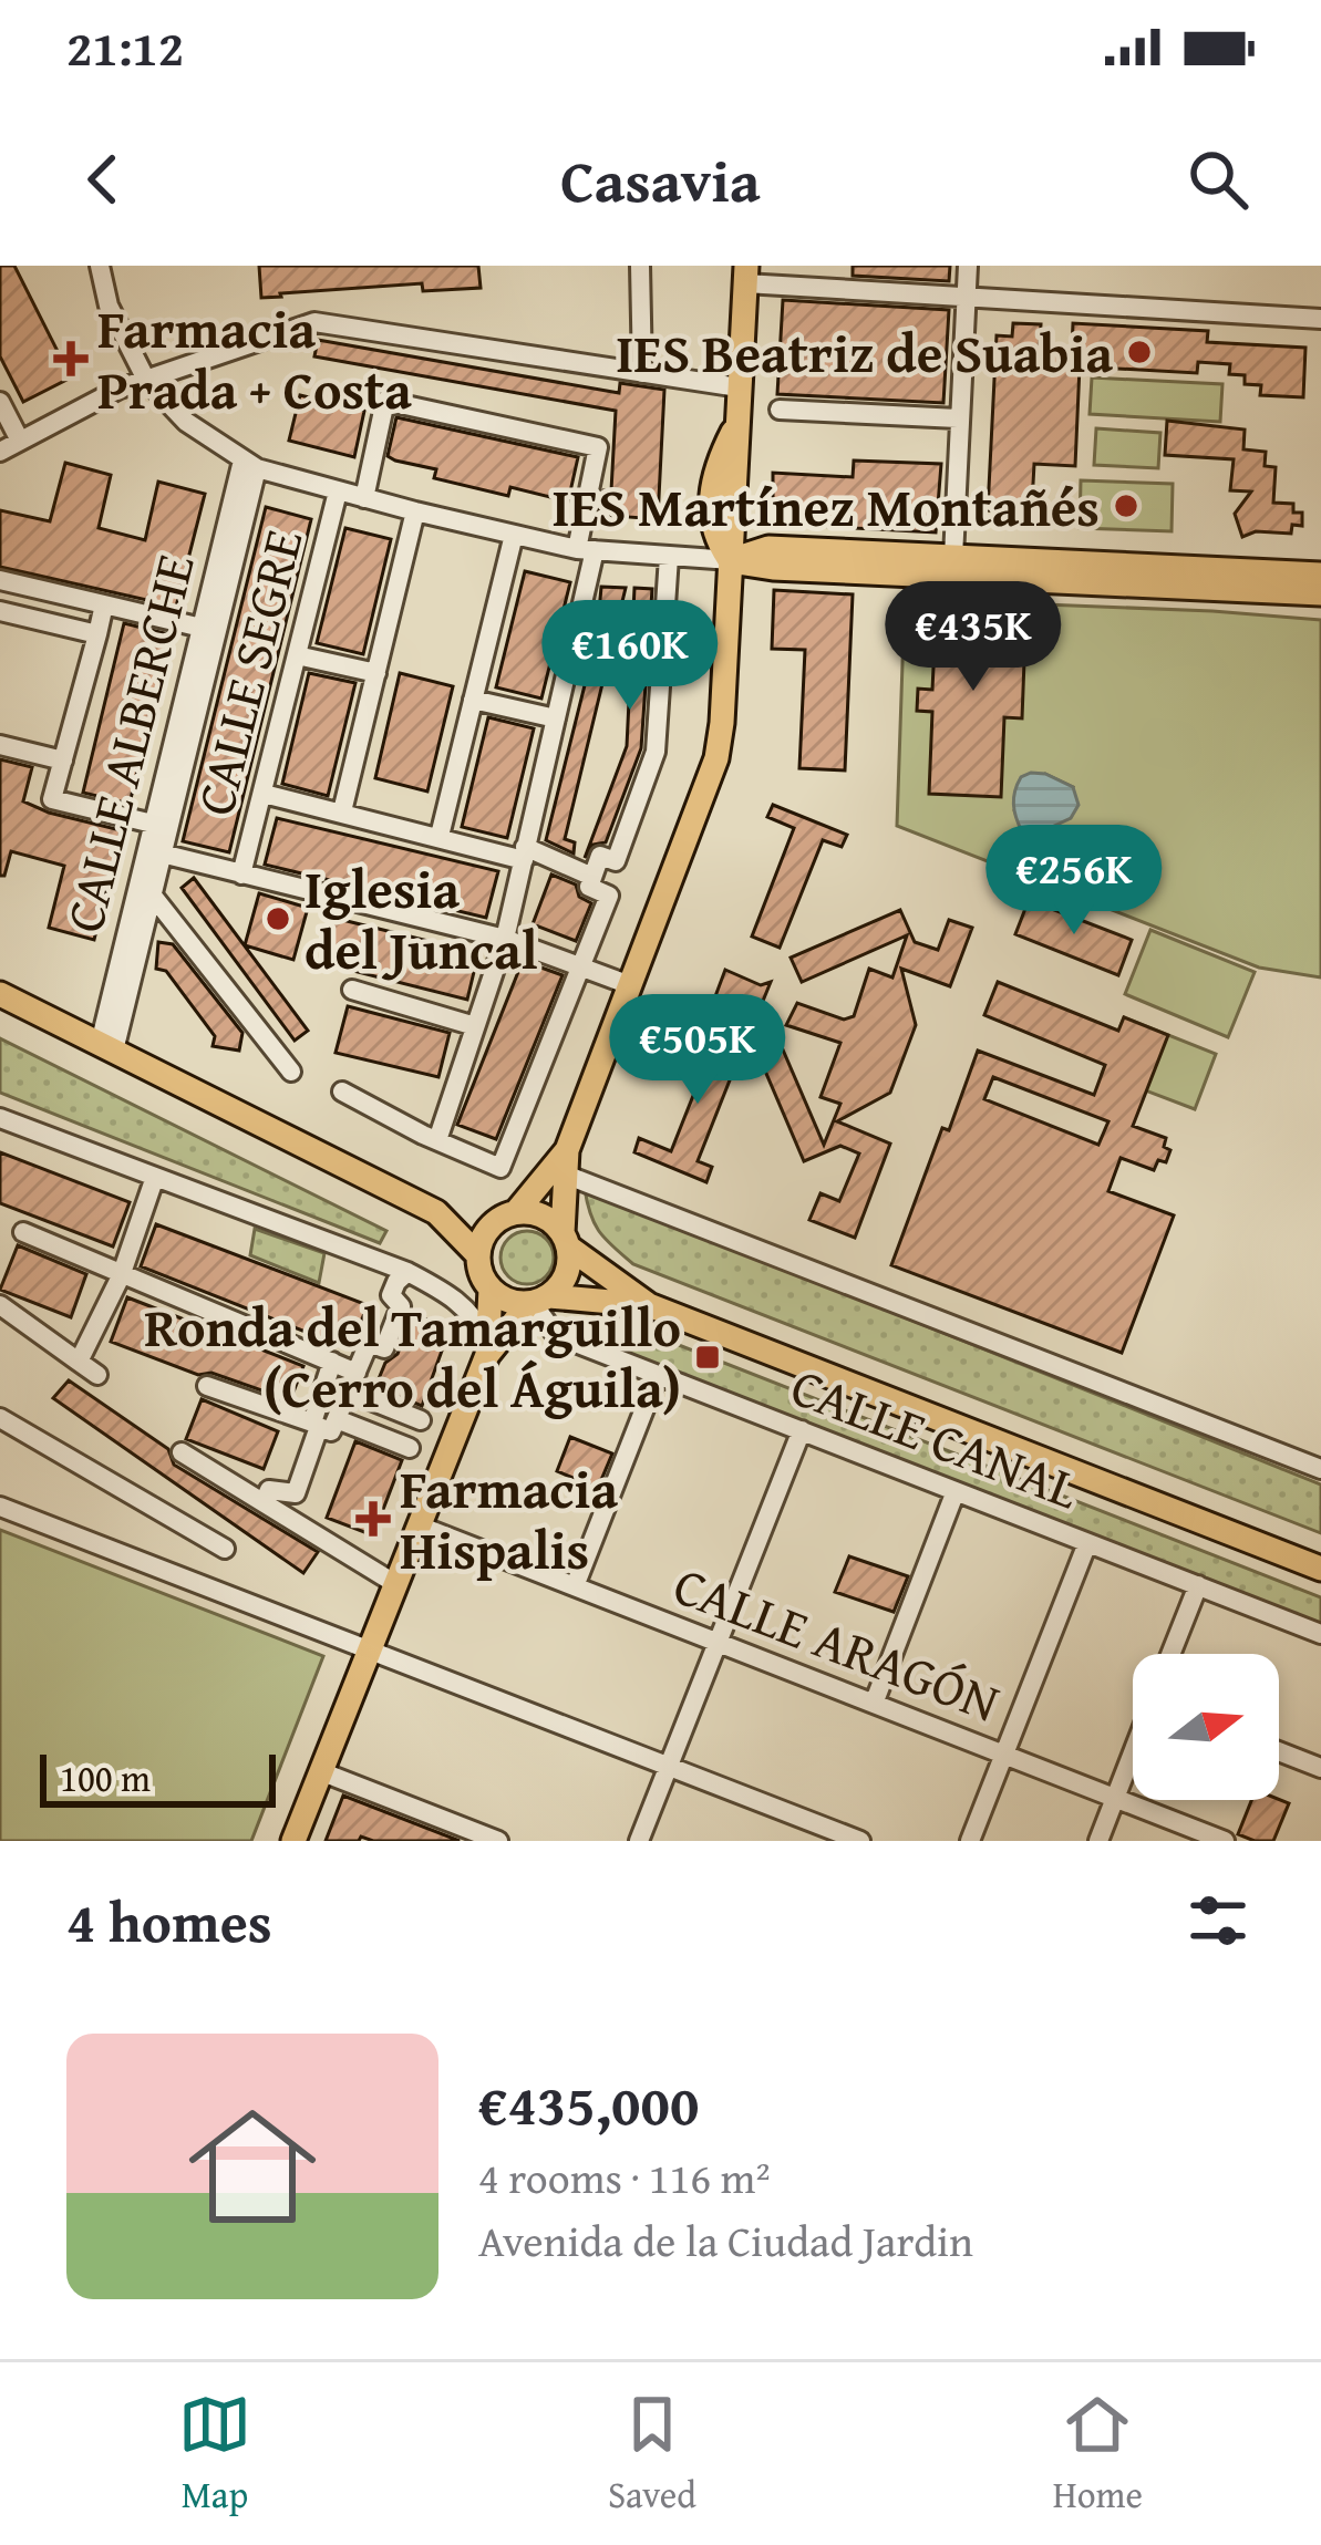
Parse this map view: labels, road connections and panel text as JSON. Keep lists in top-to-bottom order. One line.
{"streets":{"street":["CALLE SEGRE","CALLE ALBERCHE","CALLE CANAL","CALLE ARAGÓN"]},"places":{"other":["IES Beatriz de Suabia","IES Martínez Montañés","Iglesia del Juncal"],"health":["Farmacia Prada + Costa","Farmacia Hispalis"],"transit":["Ronda del Tamarguillo (Cerro del Águila)"]},"scale_bar":"100 m","north":"right","page":{"status":"21:12","header":"Casavia","price":["€435K","€160K","€256K","€505K"],"scale":"100 m","heading":"4 homes","list":[{"name":"€435,000","note":"4 rooms · 116 m² · Avenida de la Ciudad Jardin"}],"tabs":["Map","Saved","Home"]}}
